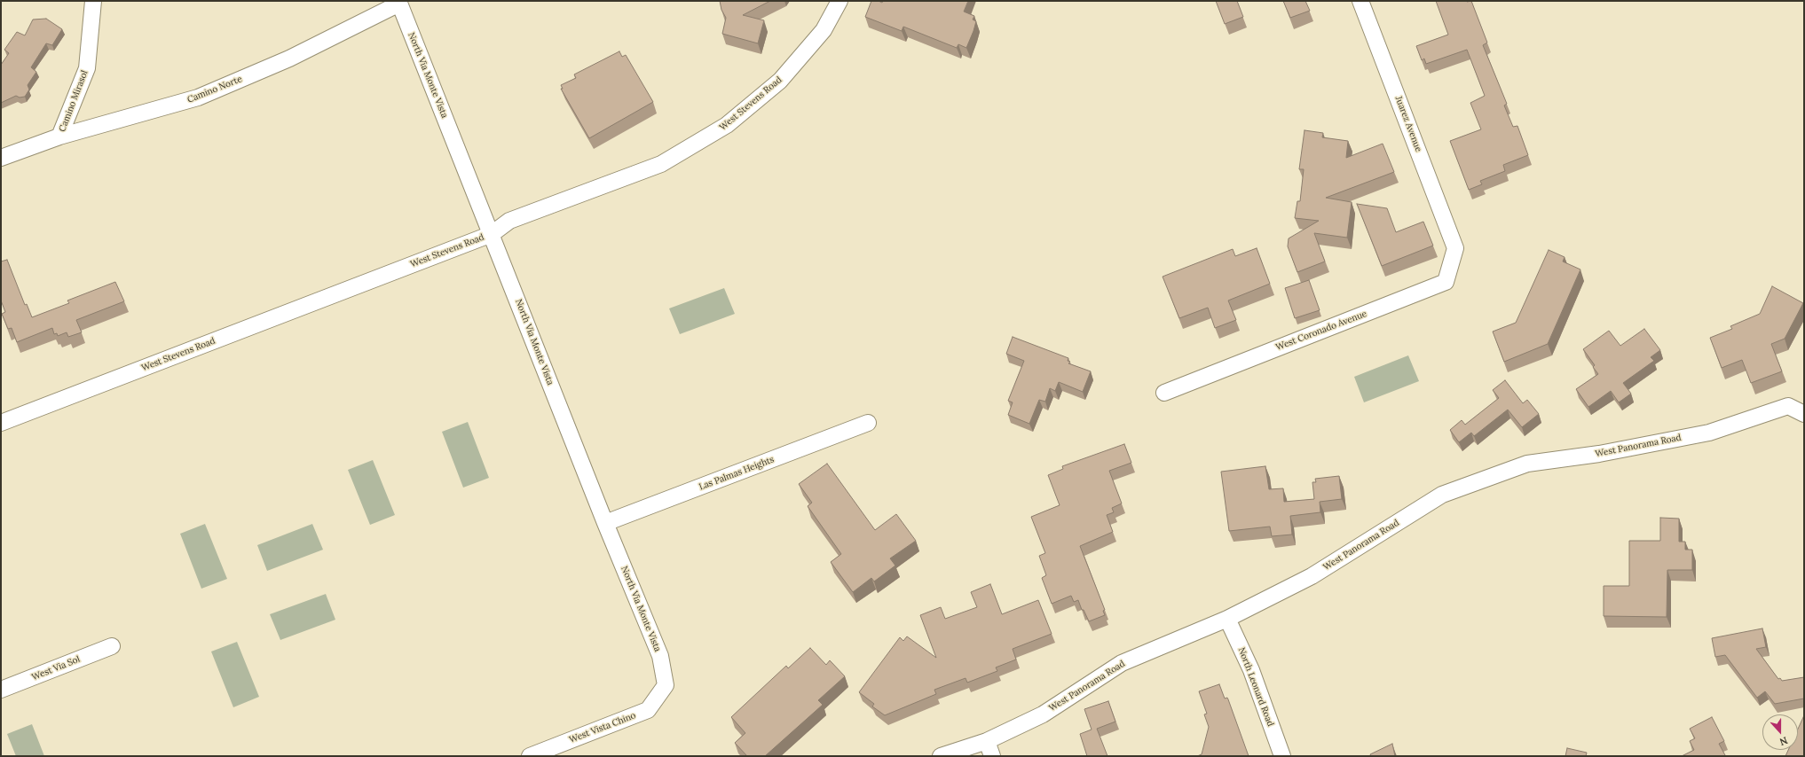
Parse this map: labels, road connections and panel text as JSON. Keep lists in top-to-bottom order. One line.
{"streets":{"street":["North Via Monte Vista","Camino Norte","Camino Mirasol","West Stevens Road","Juarez Avenue","West Coronado Avenue","West Panorama Road","Las Palmas Heights","West Via Sol","North Leonard Road","West Vista Chino"]},"crossings":[["North Via Monte Vista","Camino Norte"],["North Via Monte Vista","West Stevens Road"],["North Via Monte Vista","Las Palmas Heights"],["North Via Monte Vista","West Vista Chino"],["Camino Norte","Camino Mirasol"],["Juarez Avenue","West Coronado Avenue"],["West Panorama Road","North Leonard Road"]],"north":"bottom"}
